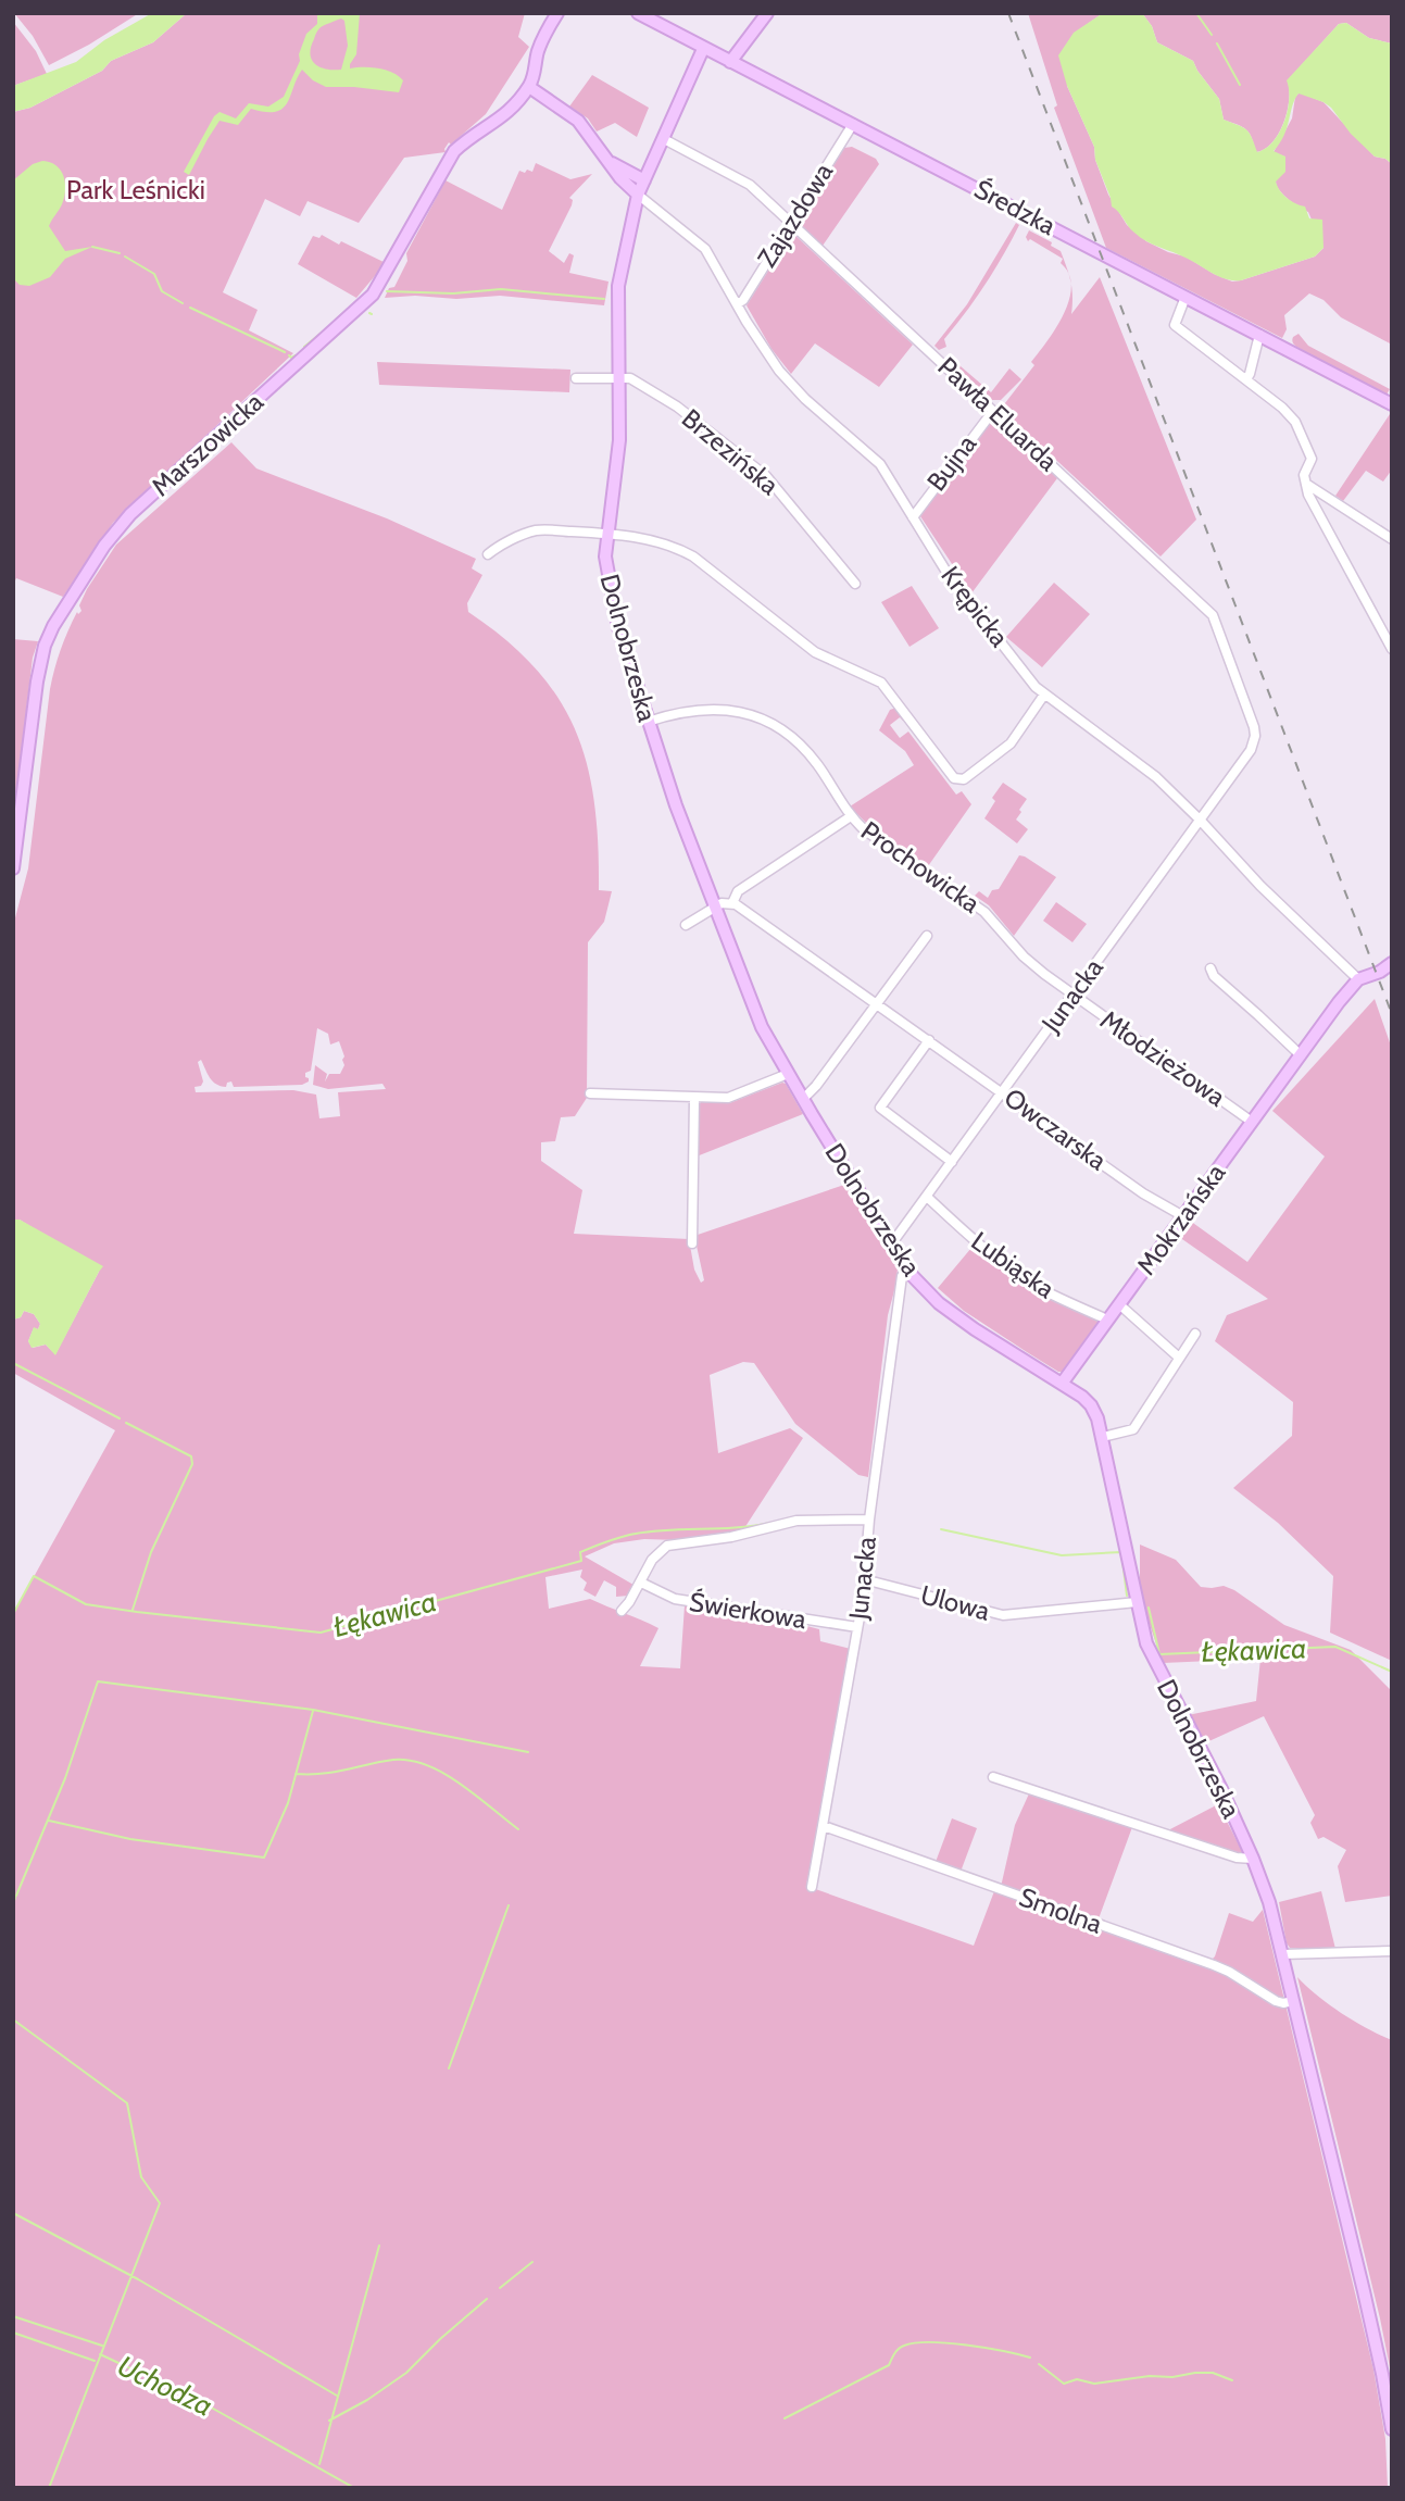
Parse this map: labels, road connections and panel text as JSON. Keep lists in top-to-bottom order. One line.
{"streets":{"street":["Średzka","Zajazdowa","Pawła Eluarda","Marszowicka","Brzezińska","Bujna","Krępicka","Dolnobrzeska","Prochowicka","Junacka","Młodzieżowa","Owczarska","Mokrzańska","Lubiąska","Ulowa","Świerkowa","Smolna"]},"crossings":[["Średzka","Zajazdowa"],["Średzka","Dolnobrzeska"],["Zajazdowa","Pawła Eluarda"],["Zajazdowa","Krępicka"],["Pawła Eluarda","Bujna"],["Pawła Eluarda","Dolnobrzeska"],["Pawła Eluarda","Junacka"],["Brzezińska","Dolnobrzeska"],["Bujna","Krępicka"],["Krępicka","Dolnobrzeska"],["Krępicka","Junacka"],["Krępicka","Mokrzańska"],["Dolnobrzeska","Prochowicka"],["Dolnobrzeska","Junacka"],["Dolnobrzeska","Mokrzańska"],["Dolnobrzeska","Ulowa"],["Dolnobrzeska","Smolna"],["Prochowicka","Junacka"],["Prochowicka","Młodzieżowa"],["Junacka","Młodzieżowa"],["Junacka","Owczarska"],["Junacka","Lubiąska"],["Junacka","Ulowa"],["Junacka","Świerkowa"],["Junacka","Smolna"],["Młodzieżowa","Mokrzańska"],["Owczarska","Mokrzańska"],["Mokrzańska","Lubiąska"]],"water":["Łękawica","Uchodza"],"parks":["Park Leśnicki"]}
